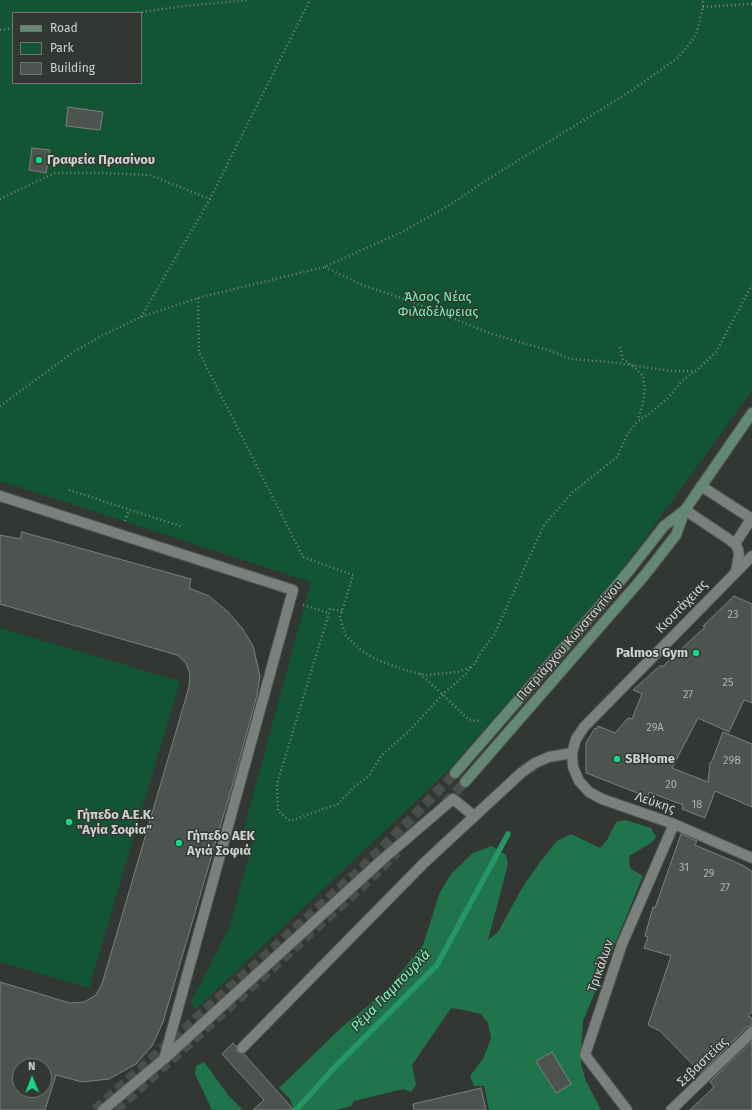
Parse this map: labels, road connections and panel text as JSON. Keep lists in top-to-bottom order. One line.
{"streets":{"main road":["Πατριάρχου Κωνσταντίνου"],"street":["Κιουτάχειας","Λεύκης","Τρικάλων","Σεβαστείας"]},"crossings":[["Κιουτάχειας","Λεύκης"],["Λεύκης","Τρικάλων"]],"water":["Ρέμα Γιαμπουρλά"],"parks":["Άλσος Νέας Φιλαδέλφειας"],"places":["Γραφεία Πρασίνου","Palmos Gym","SBHome","Γήπεδο Α.Ε.Κ. \"Αγία Σοφία\"","Γήπεδο ΑΕΚ Αγιά Σοφιά"],"house_numbers":["23","25","27","29Α","29Β","20","18","31","29","27"],"legend":["Road","Park","Building"],"north":"top"}
